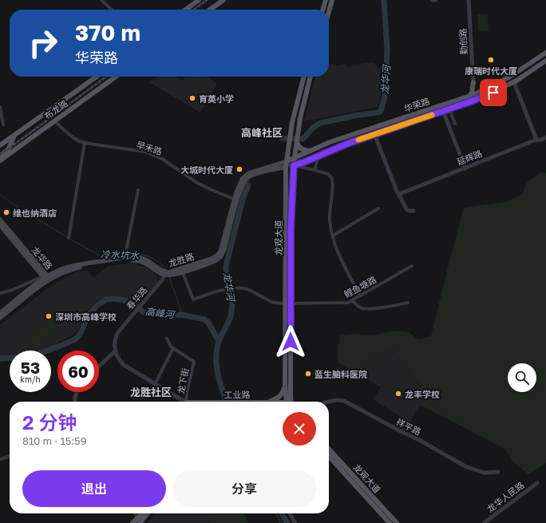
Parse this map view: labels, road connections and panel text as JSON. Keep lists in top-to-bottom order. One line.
{"streets":{"main road":["华荣路","布龙路","龙观大道","龙华路","龙胜路"],"street":["勤创路","早禾路","延辉路","鲤鱼塘路","春华路","龙下街","祥平路","龙华人民路"]},"crossings":[["华荣路","龙观大道"],["华荣路","龙胜路"],["布龙路","早禾路"],["早禾路","龙胜路"],["龙观大道","龙胜路"],["龙观大道","鲤鱼塘路"],["龙华路","龙胜路"],["龙胜路","鲤鱼塘路"],["龙胜路","春华路"]],"districts":["高峰社区","龙胜社区"],"water":["龙华河","冷水坑水","高峰河"],"places":["康瑞时代大厦","育英小学","大城时代大厦","维也纳酒店","深圳市高峰学校","蓝生脑科医院","龙丰学校"],"page":{"turn":["370 m","华荣路"],"speed":"53 km/h","limit":"60","heading":["2 分钟","810 m · 15:59"],"buttons":["退出","分享"]}}
